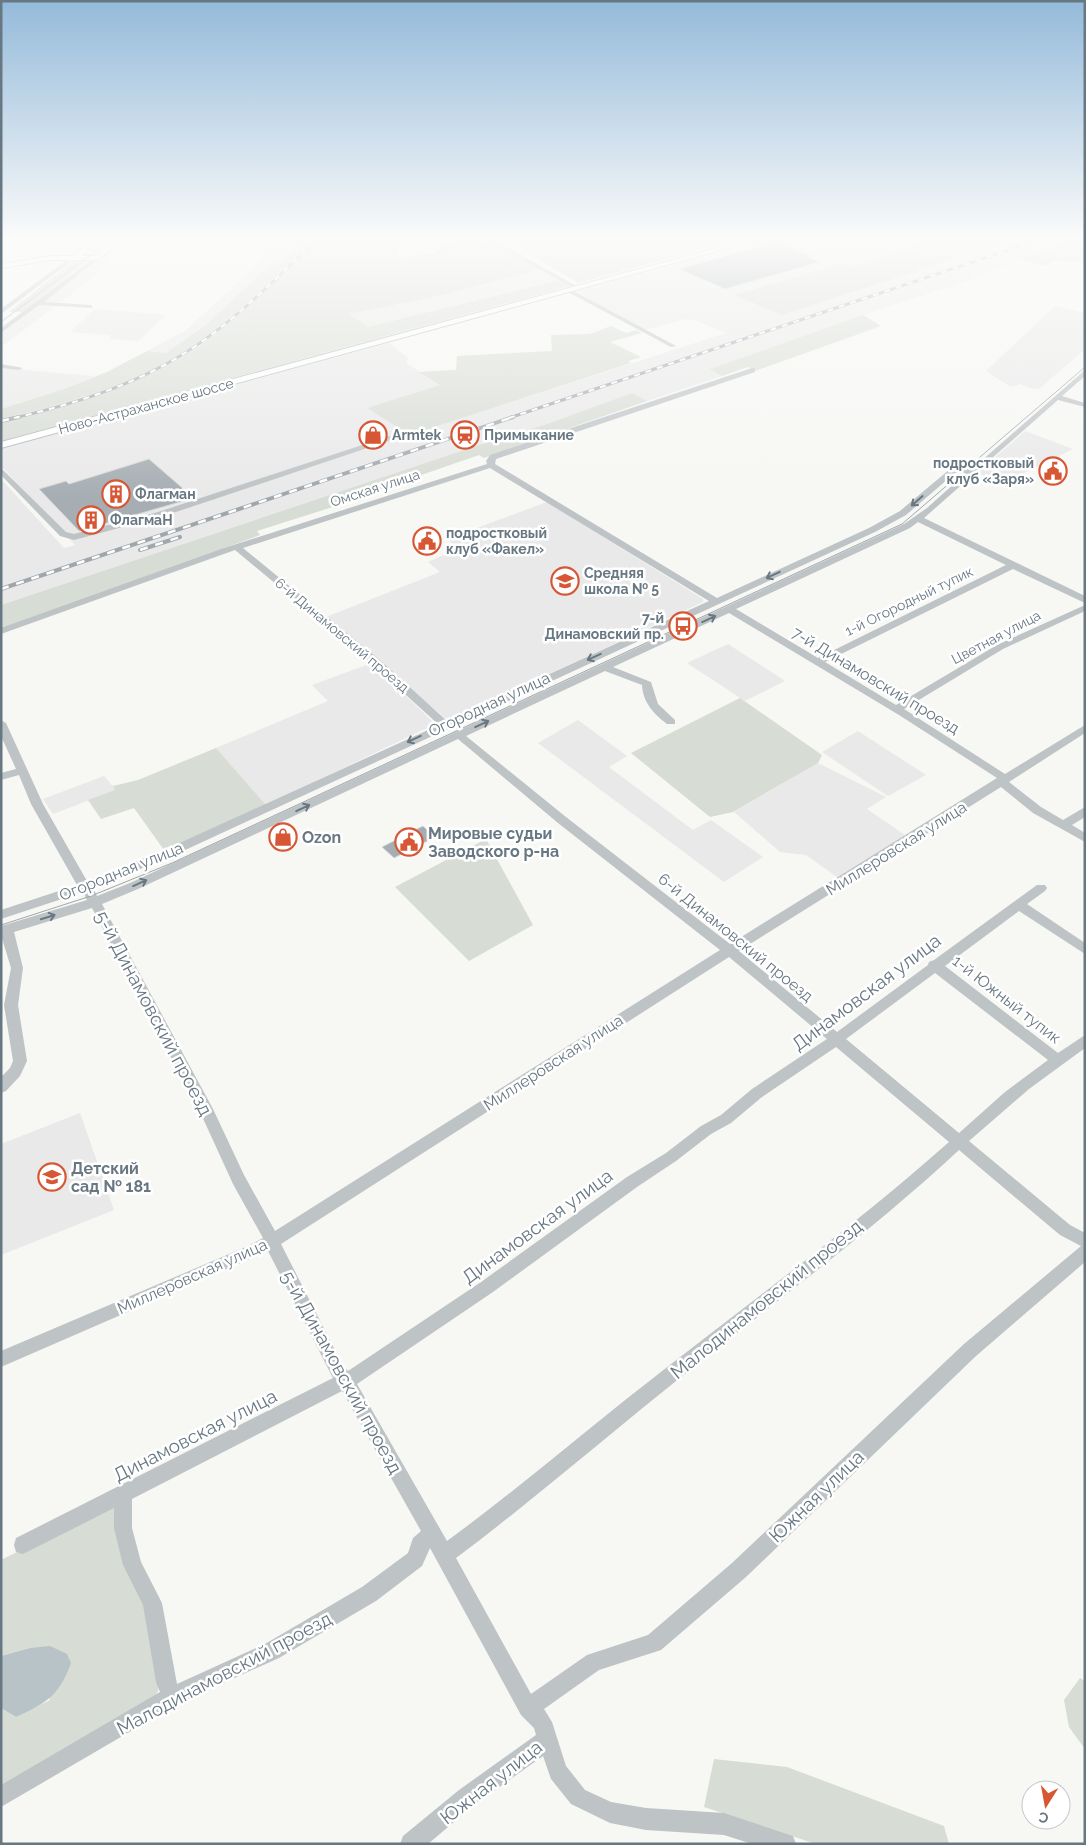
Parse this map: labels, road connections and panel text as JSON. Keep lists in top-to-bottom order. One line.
{"streets":{"main road":["Ново-Астраханское шоссе"],"street":["Омская улица","1-й Огородный тупик","6-й Динамовский проезд","Цветная улица","7-й Динамовский проезд","Огородная улица","Миллеровская улица","Динамовская улица","1-й Южный тупик","5-й Динамовский проезд","Малодинамовский проезд","Южная улица"]},"crossings":[["Омская улица","6-й Динамовский проезд"],["1-й Огородный тупик","7-й Динамовский проезд"],["6-й Динамовский проезд","Огородная улица"],["6-й Динамовский проезд","Миллеровская улица"],["6-й Динамовский проезд","Динамовская улица"],["6-й Динамовский проезд","Малодинамовский проезд"],["Цветная улица","7-й Динамовский проезд"],["7-й Динамовский проезд","Огородная улица"],["7-й Динамовский проезд","Миллеровская улица"],["Огородная улица","5-й Динамовский проезд"],["Миллеровская улица","5-й Динамовский проезд"],["Динамовская улица","1-й Южный тупик"],["Динамовская улица","5-й Динамовский проезд"],["1-й Южный тупик","Малодинамовский проезд"],["5-й Динамовский проезд","Малодинамовский проезд"],["5-й Динамовский проезд","Южная улица"]],"places":{"shop":["Armtek","Ozon"],"station":["Примыкание"],"public building":["подростковый клуб «Заря»","подростковый клуб «Факел»","Мировые судьи Заводского р-на"],"building":["Флагман","ФлагмаН"],"school or university":["Средняя школа № 5","Детский сад № 181"],"bus stop":["7-й Динамовский пр."]},"north":"bottom"}
